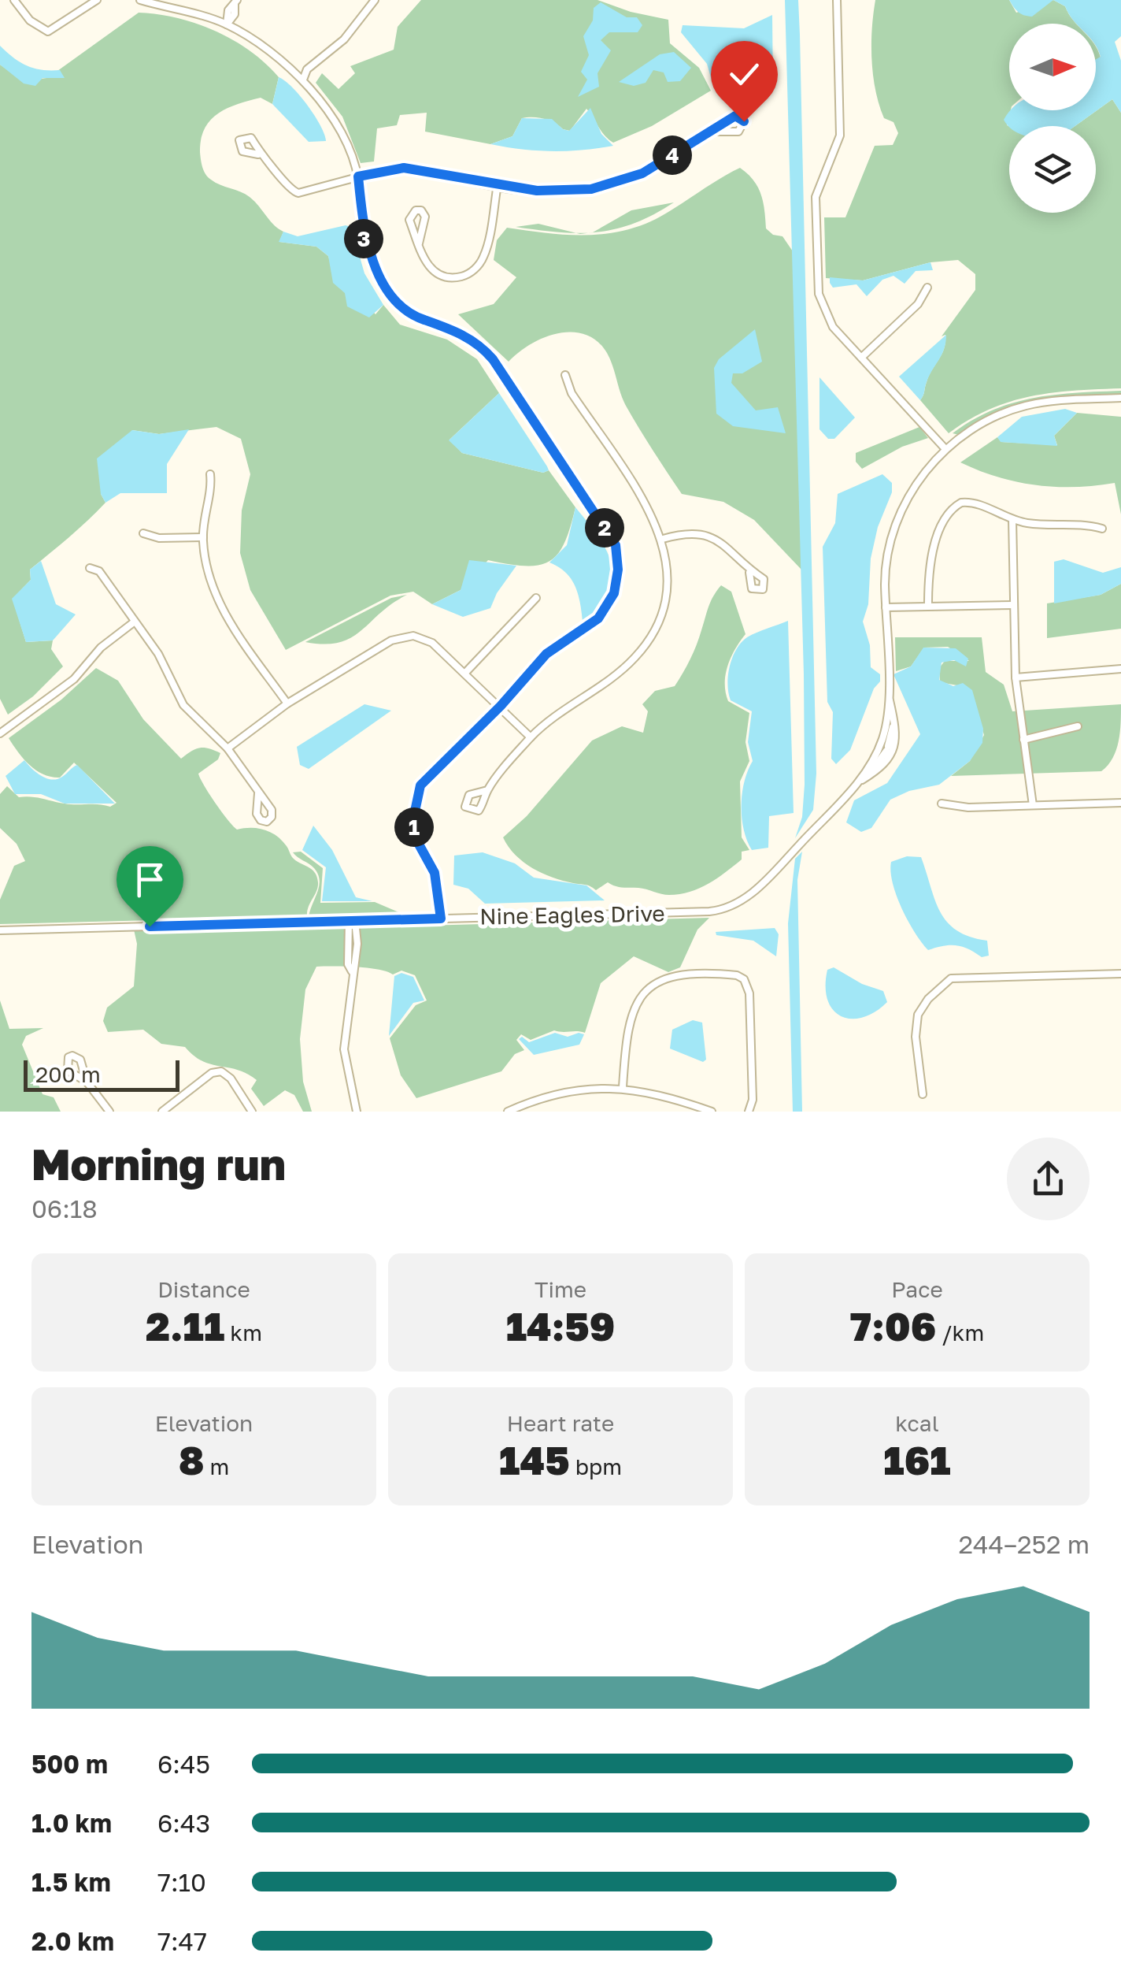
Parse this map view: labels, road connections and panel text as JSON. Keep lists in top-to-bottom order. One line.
{"streets":{"street":["Nine Eagles Drive"]},"scale_bar":"200 m","north":"right","page":{"pins":["4","3","2","1"],"scale":"200 m","heading":["Morning run","06:18"],"stats":[["Distance","2.11 km"],["Time","14:59"],["Pace","7:06 /km"],["Elevation","8 m"],["Heart rate","145 bpm"],["kcal","161"]],"chart":["Elevation","244–252 m"],"list":[{"name":"500 m","note":"6:45"},{"name":"1.0 km","note":"6:43"},{"name":"1.5 km","note":"7:10"},{"name":"2.0 km","note":"7:47"}]}}
